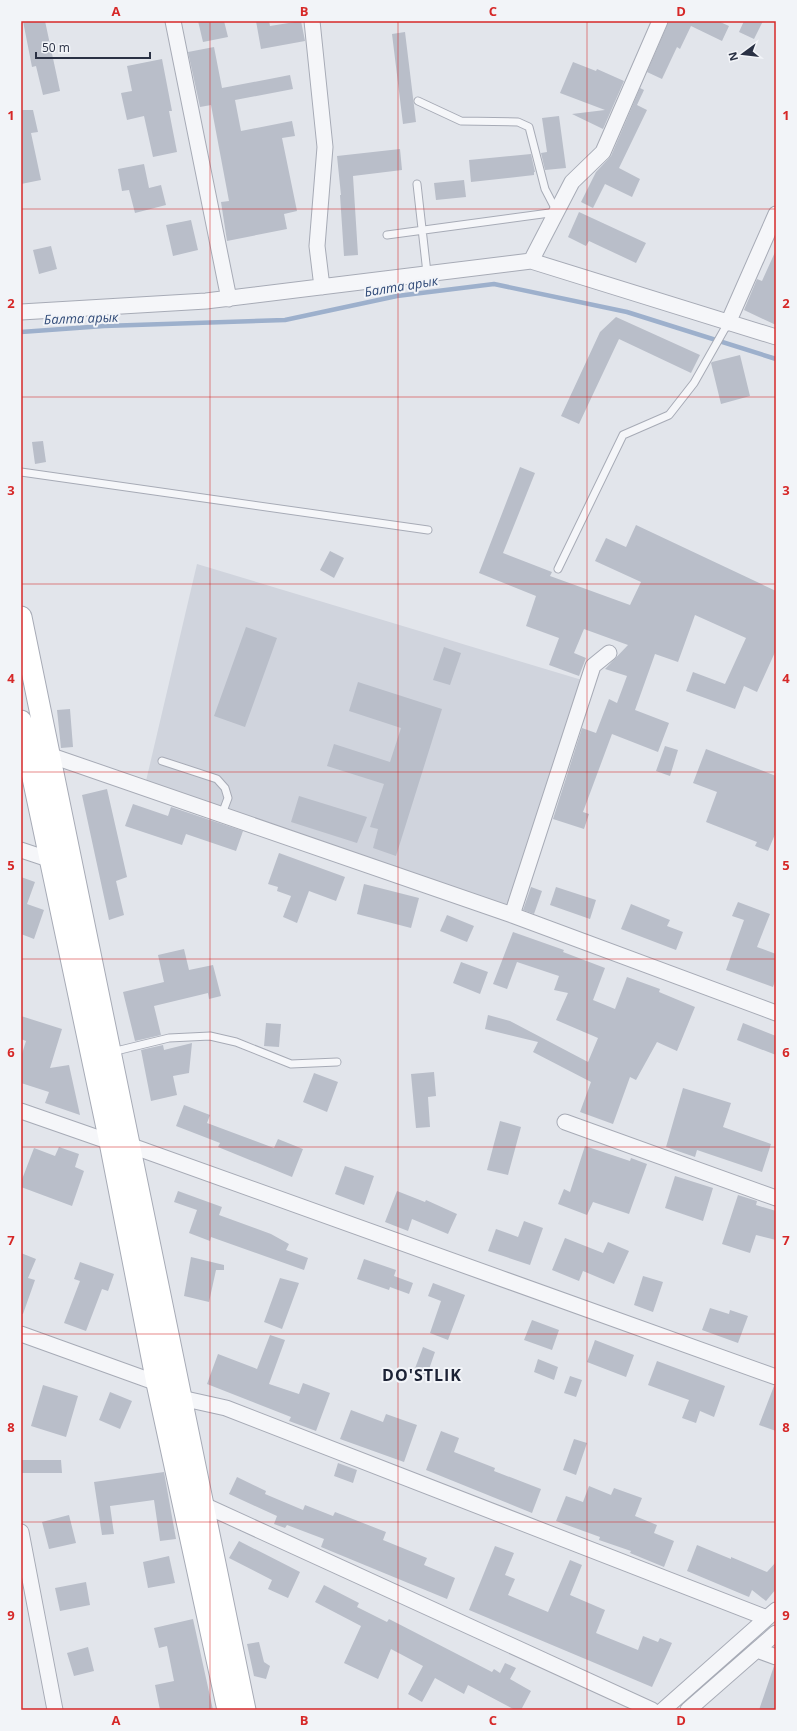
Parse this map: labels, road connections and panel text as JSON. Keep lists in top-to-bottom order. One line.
{"districts":["DO'STLIK"],"water":["Балта арык"],"scale_bar":"50 m","north":"left","grid":{"columns":["A","B","C","D"],"rows":["1","2","3","4","5","6","7","8","9"]}}
